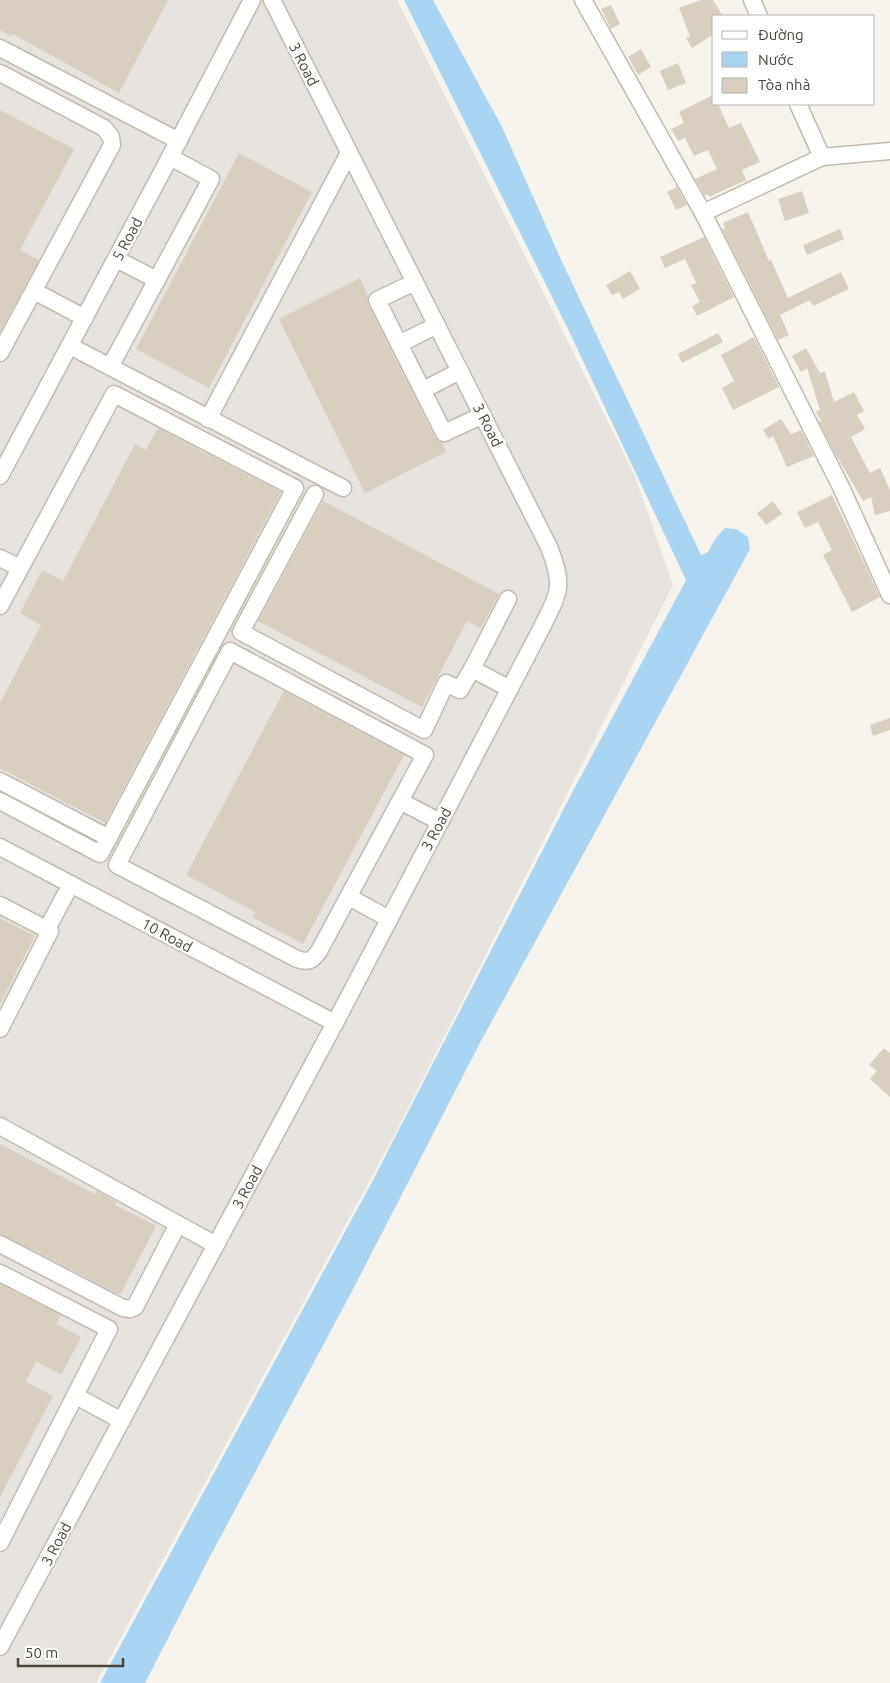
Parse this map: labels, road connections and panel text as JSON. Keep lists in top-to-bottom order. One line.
{"streets":{"street":["3 Road","5 Road","10 Road"]},"crossings":[["3 Road","10 Road"]],"legend":["Đường","Nước","Tòa nhà"],"scale_bar":"50 m"}
